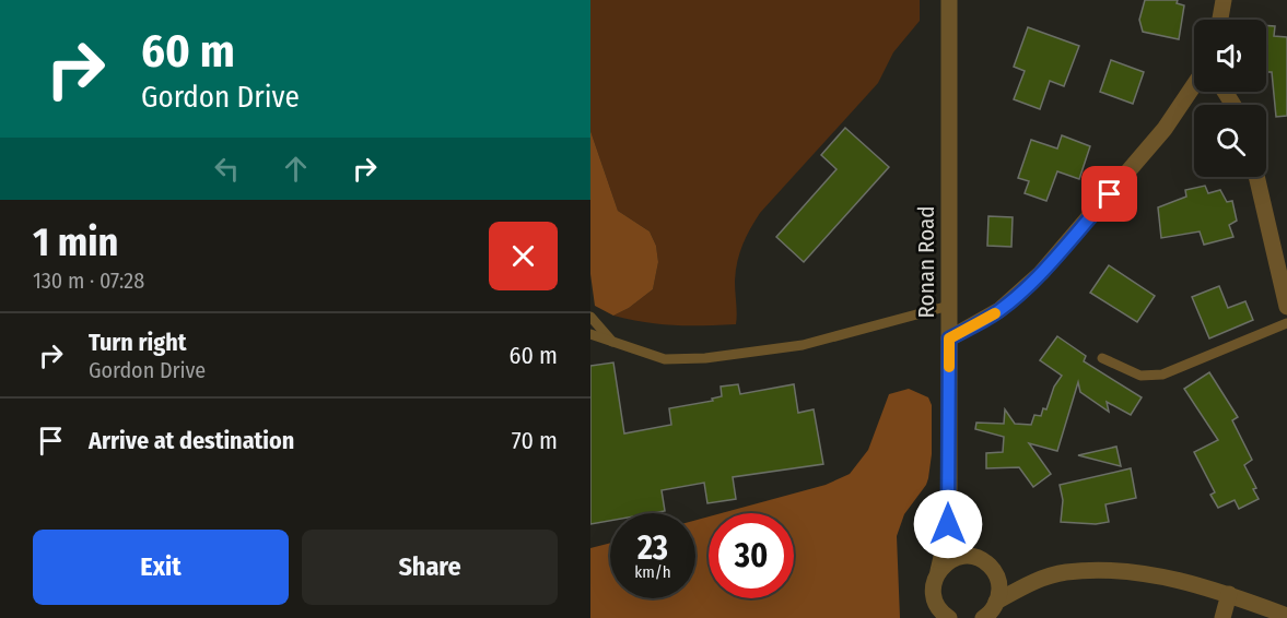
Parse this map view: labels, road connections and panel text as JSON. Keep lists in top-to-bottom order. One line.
{"streets":{"street":["Ronan Road"]},"page":{"turn":["60 m","Gordon Drive"],"heading":["1 min","130 m · 07:28"],"list":[{"name":"Turn right","note":"Gordon Drive","value":"60 m"},{"name":"Arrive at destination","value":"70 m"}],"speed":"23 km/h","limit":"30","buttons":["Exit","Share"]}}
